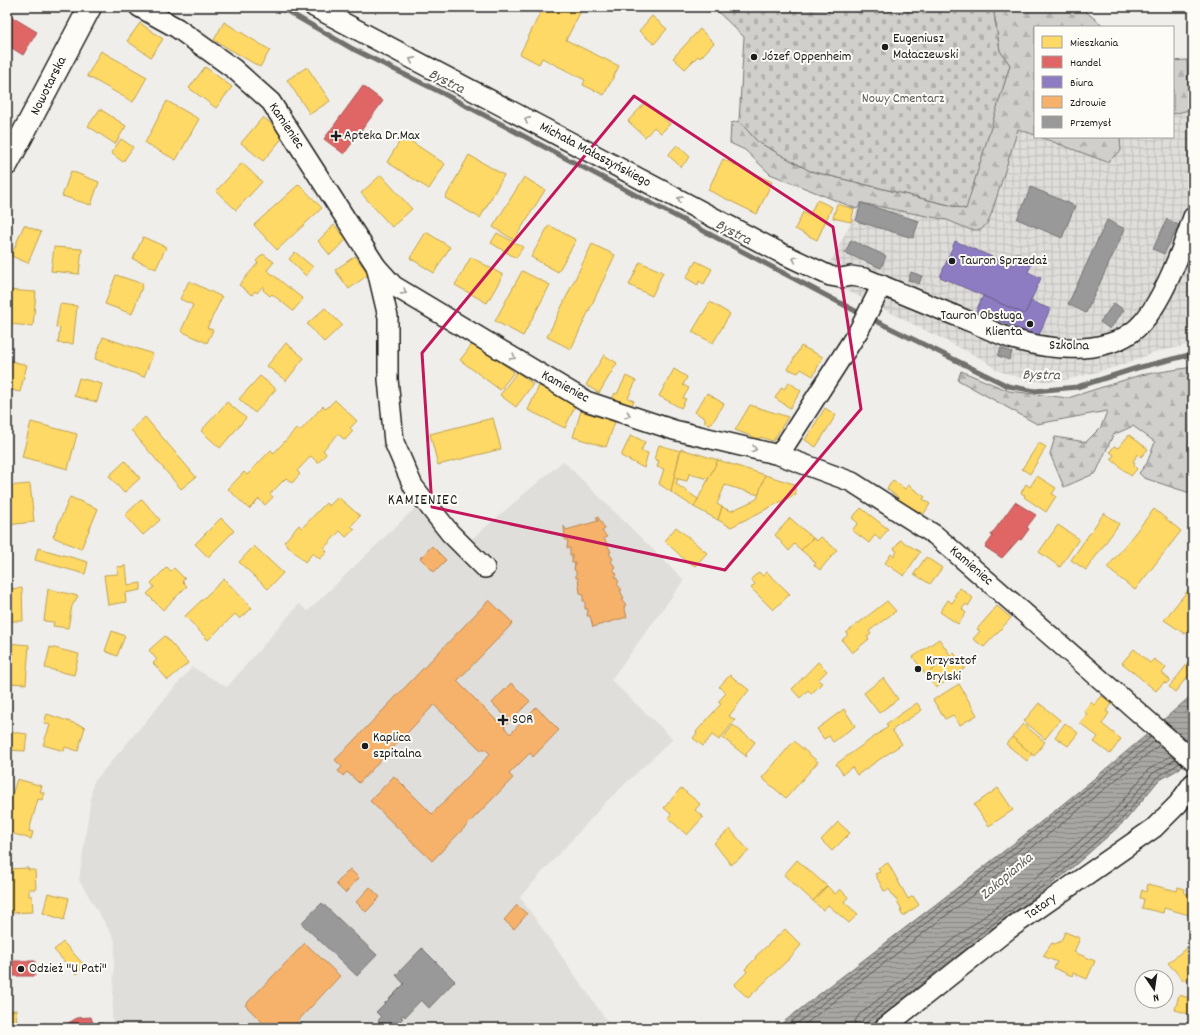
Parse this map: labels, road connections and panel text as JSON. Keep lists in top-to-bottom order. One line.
{"streets":{"main road":["Nowotarska"],"street":["Kamieniec","Michała Małaszyńskiego","Szkolna","Tatary"]},"crossings":[["Michała Małaszyńskiego","Szkolna"]],"one_way":["Michała Małaszyńskiego"],"districts":["KAMIENIEC"],"water":["Bystra","Zakopianka"],"parks":["Nowy Cmentarz"],"places":{"other":["Eugeniusz Małaczewski","Józef Oppenheim","Tauron Sprzedaż","Tauron Obsługa Klienta","Krzysztof Brylski","Kaplica szpitalna","Odzież \"U Pati\""],"health":["Apteka Dr.Max","SOR"]},"legend":["Mieszkania","Handel","Biura","Zdrowie","Przemysł"],"north":"bottom"}
